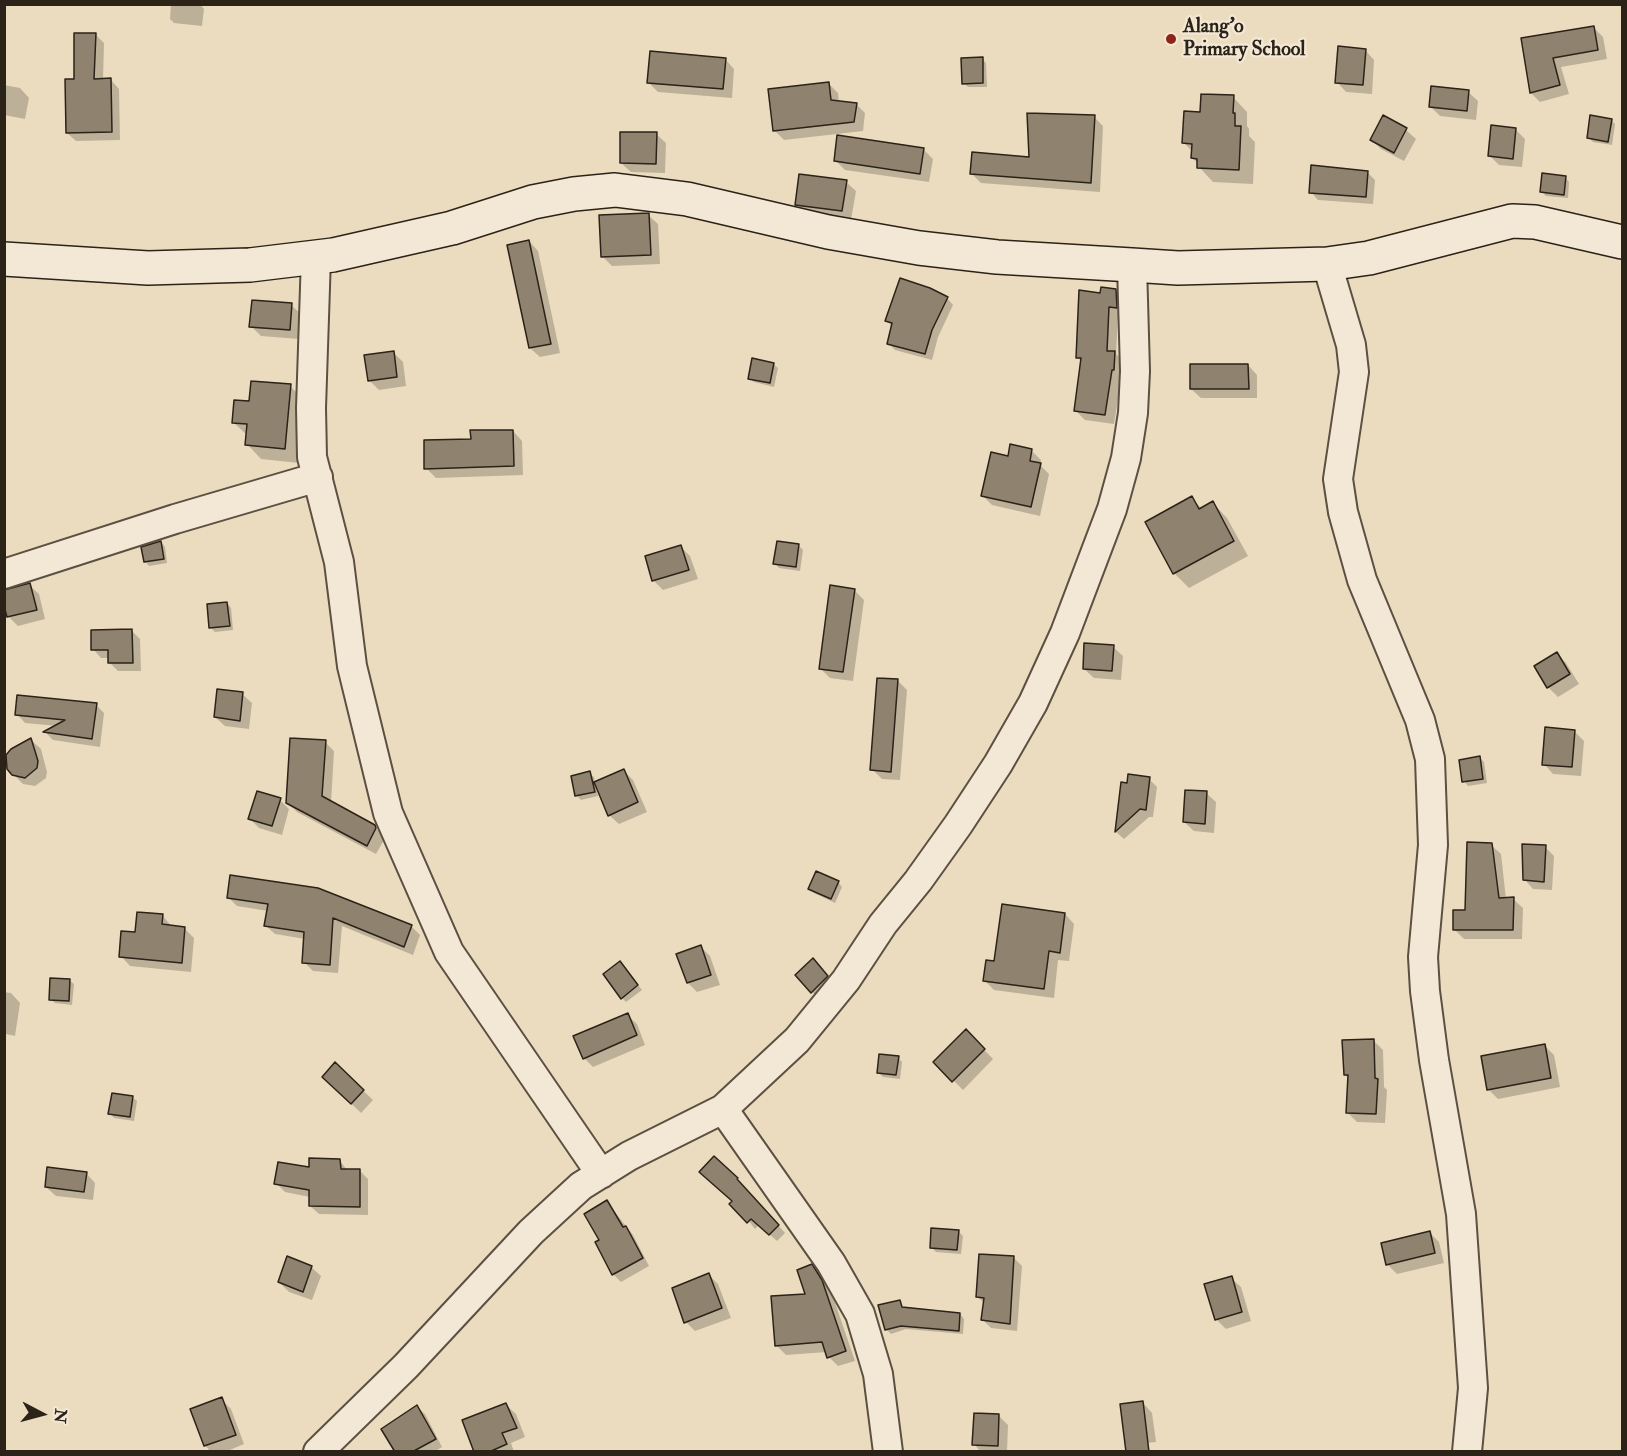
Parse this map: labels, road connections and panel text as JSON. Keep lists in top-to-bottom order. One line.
{"places":["Alang'o Primary School"],"north":"right"}
